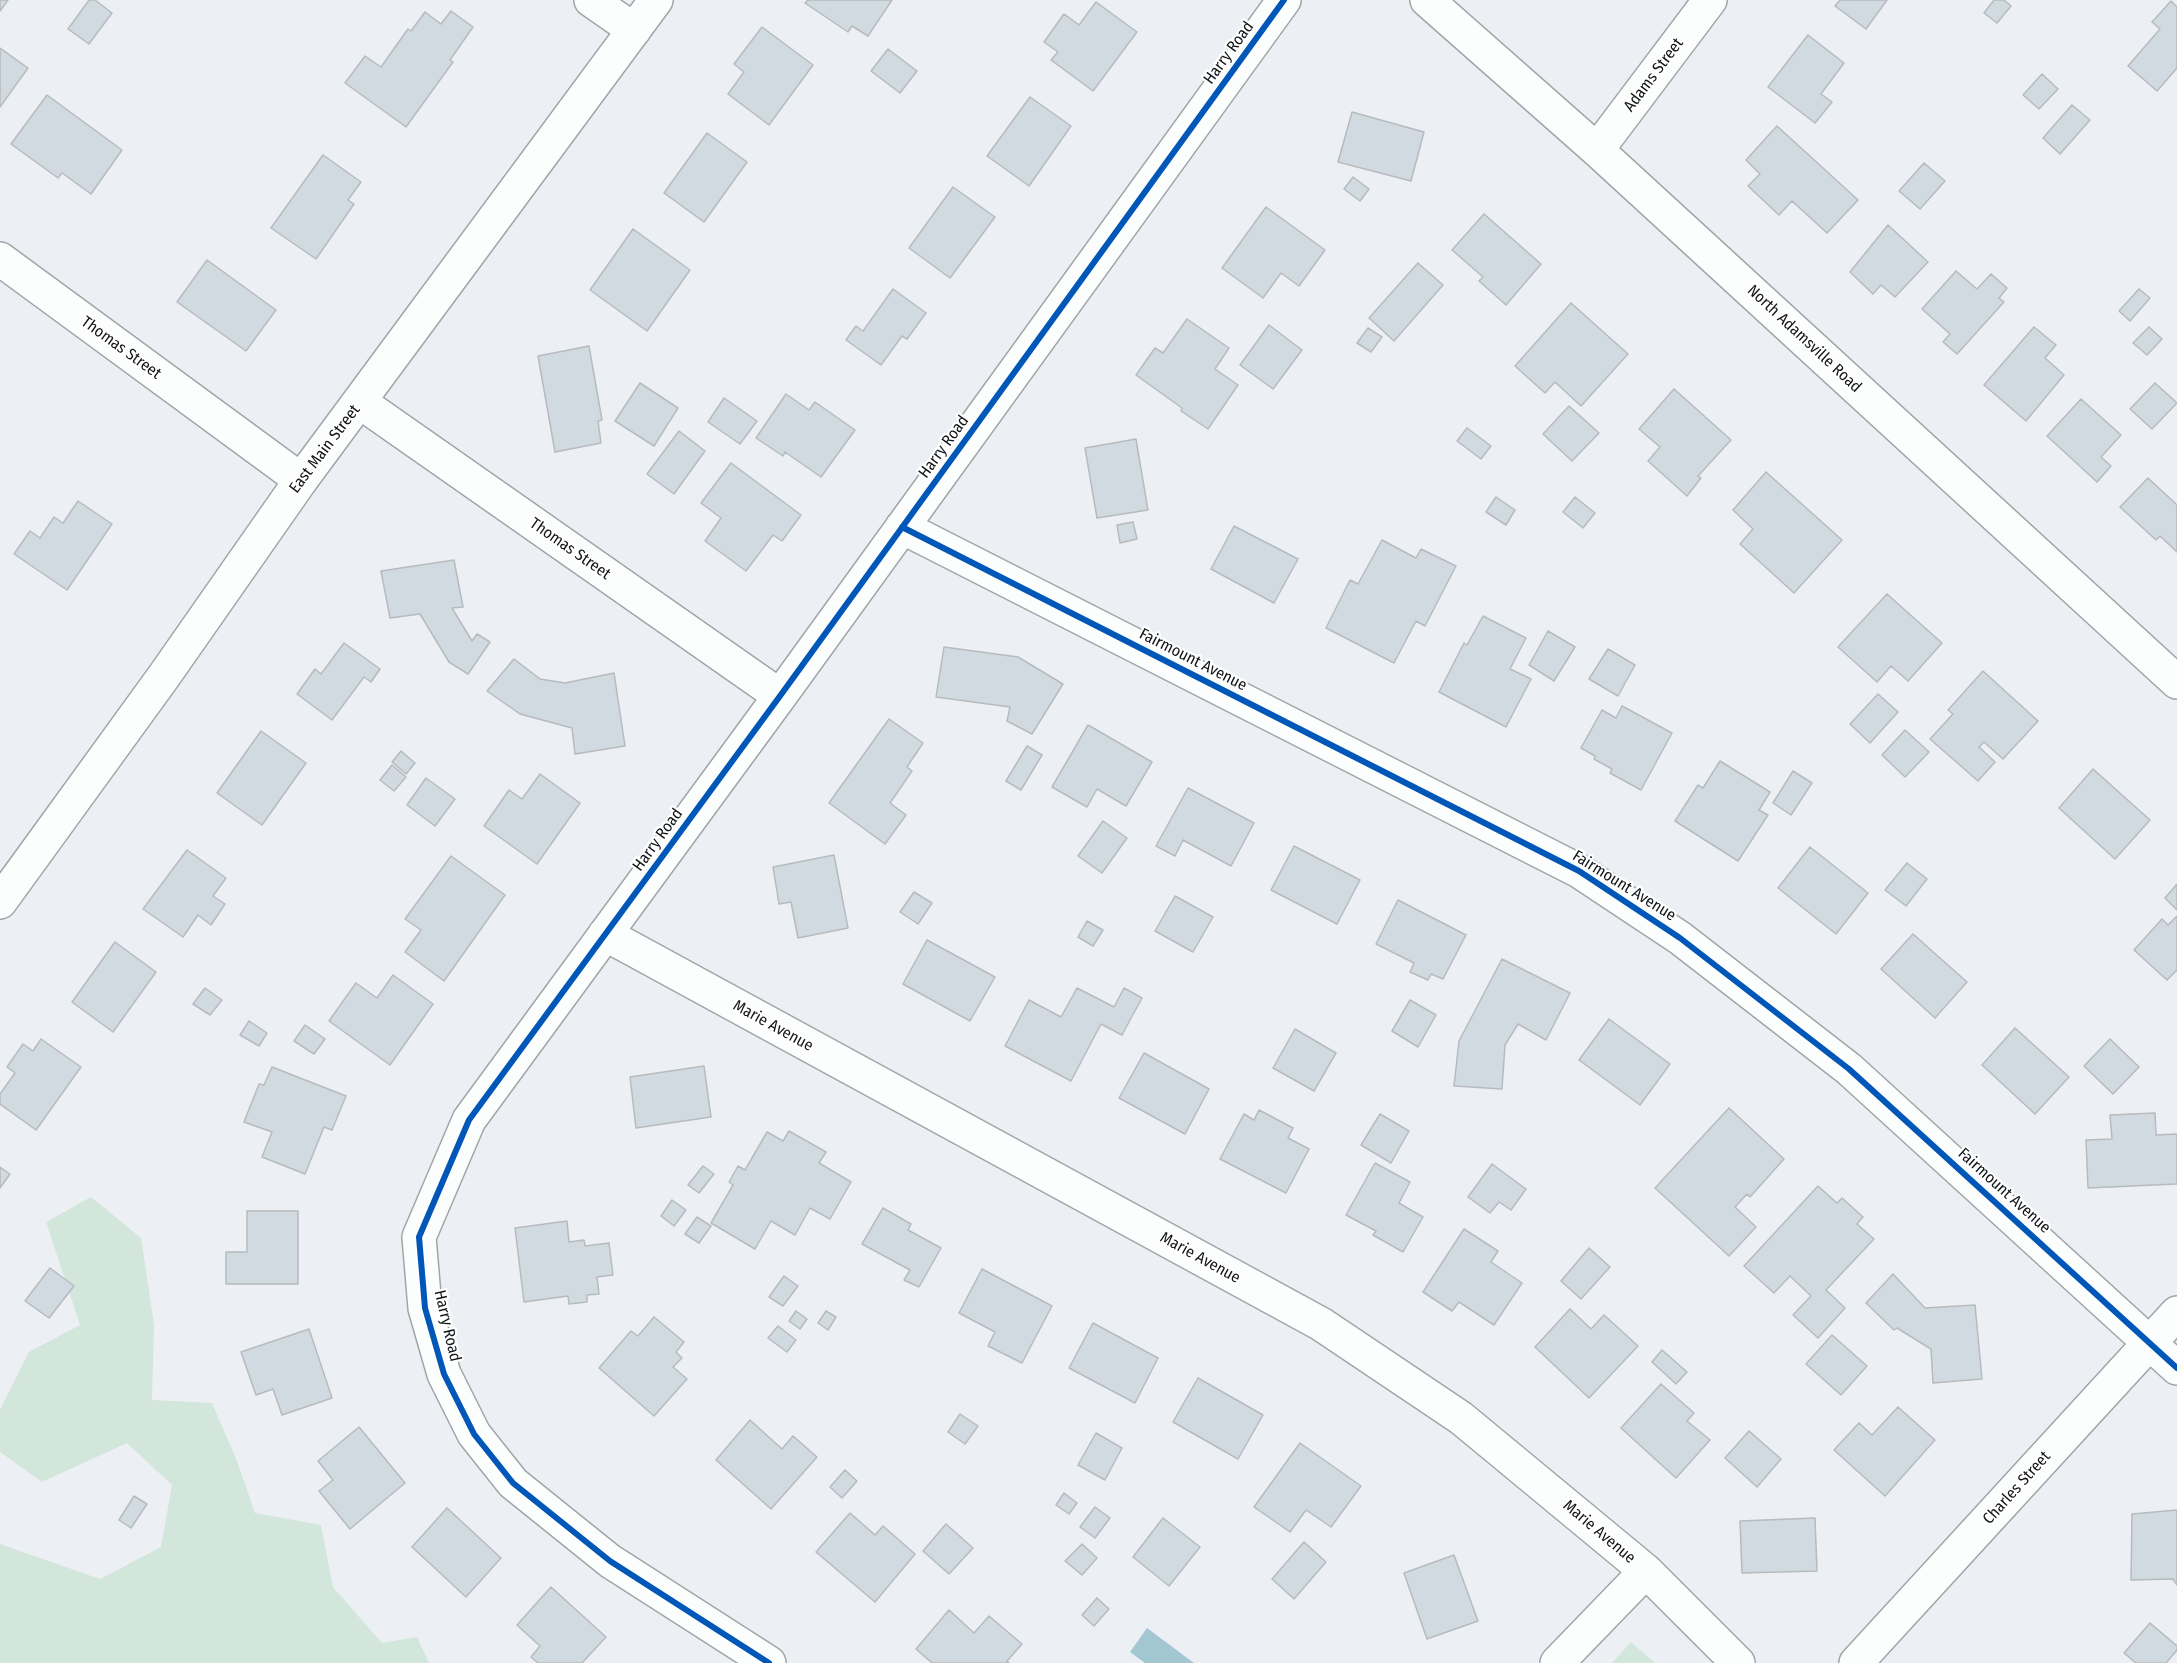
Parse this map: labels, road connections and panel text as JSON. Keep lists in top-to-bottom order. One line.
{"streets":{"street":["Harry Road","Adams Street","North Adamsville Road","Thomas Street","East Main Street","Fairmount Avenue","Marie Avenue","Charles Street"]},"crossings":[["Harry Road","Thomas Street"],["Harry Road","Fairmount Avenue"],["Harry Road","Marie Avenue"],["Adams Street","North Adamsville Road"],["Thomas Street","East Main Street"],["Fairmount Avenue","Charles Street"]]}
